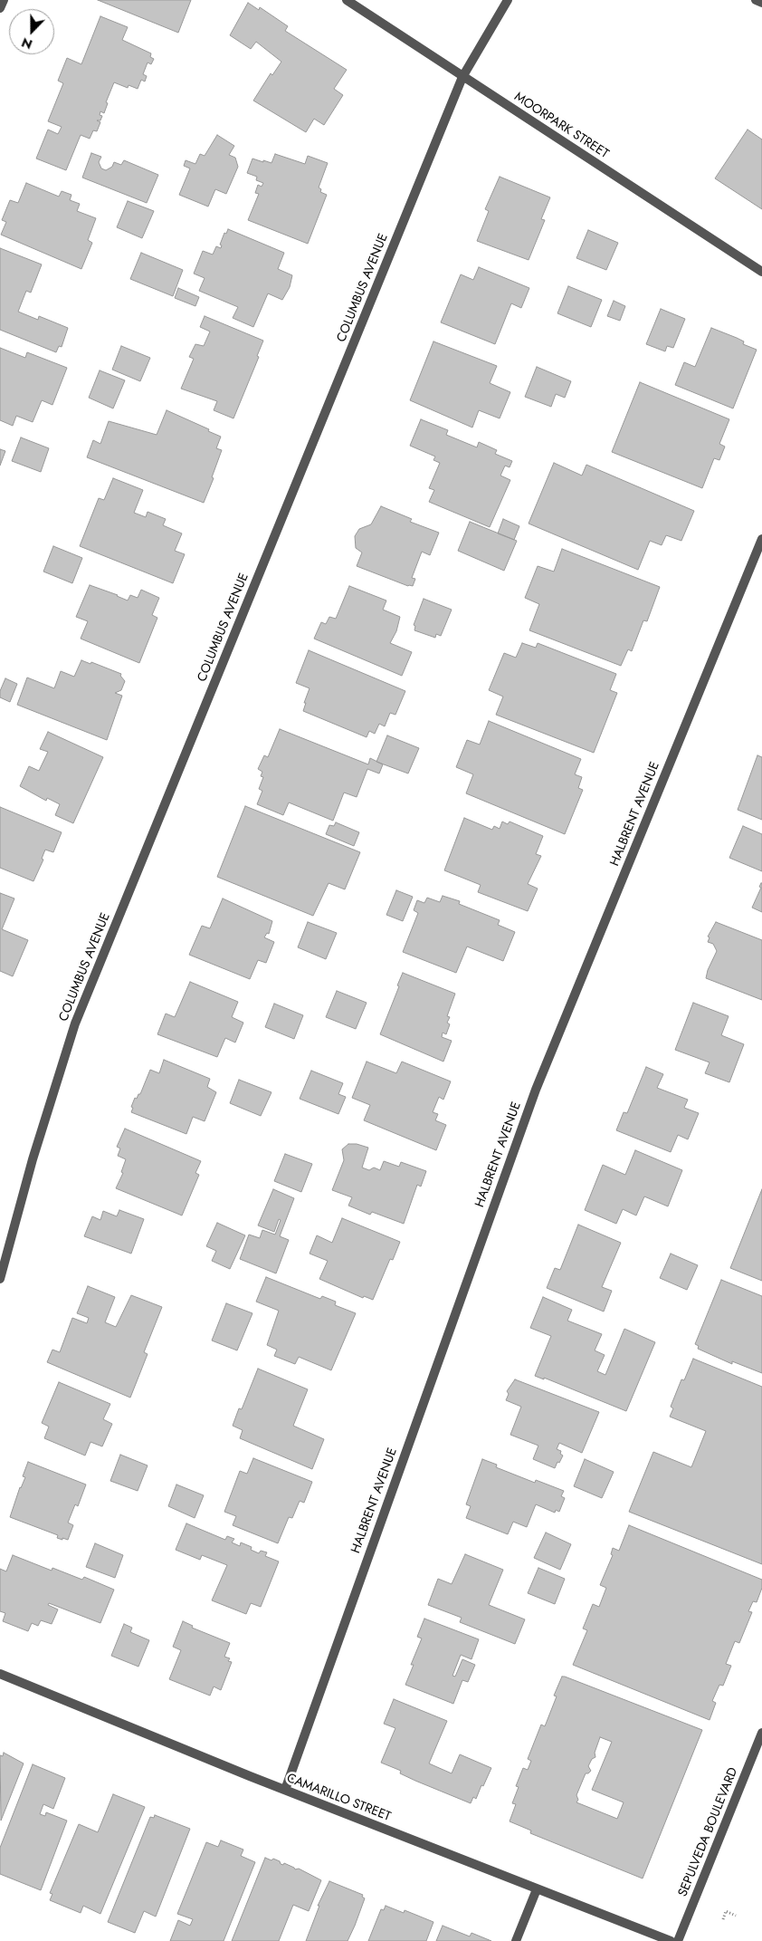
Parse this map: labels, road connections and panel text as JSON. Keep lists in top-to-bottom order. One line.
{"streets":{"street":["MOORPARK STREET","COLUMBUS AVENUE","HALBRENT AVENUE","CAMARILLO STREET","SEPULVEDA BOULEVARD"]},"crossings":[["MOORPARK STREET","COLUMBUS AVENUE"],["HALBRENT AVENUE","CAMARILLO STREET"]],"north":"bottom"}
